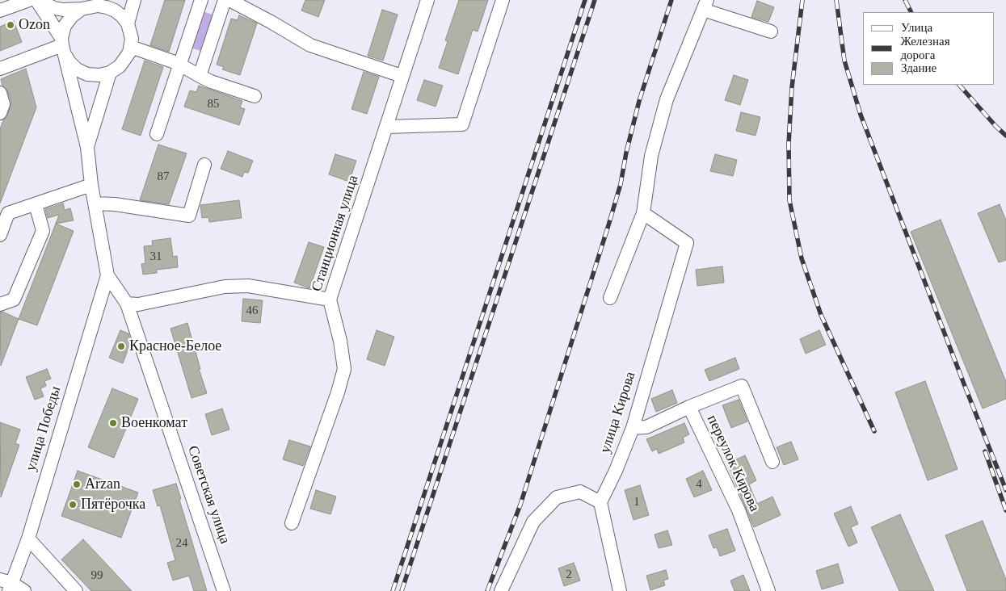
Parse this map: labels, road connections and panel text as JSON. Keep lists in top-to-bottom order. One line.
{"streets":{"street":["Станционная улица","улица Кирова","улица Победы","переулок Кирова","Советская улица"]},"crossings":[["улица Кирова","переулок Кирова"],["улица Победы","Советская улица"]],"places":["Ozon","Красное-Белое","Военкомат","Arzan","Пятёрочка"],"house_numbers":["85","87","31","46","4","1","24","2","99"],"legend":["Улица","Железная дорога","Здание"]}
